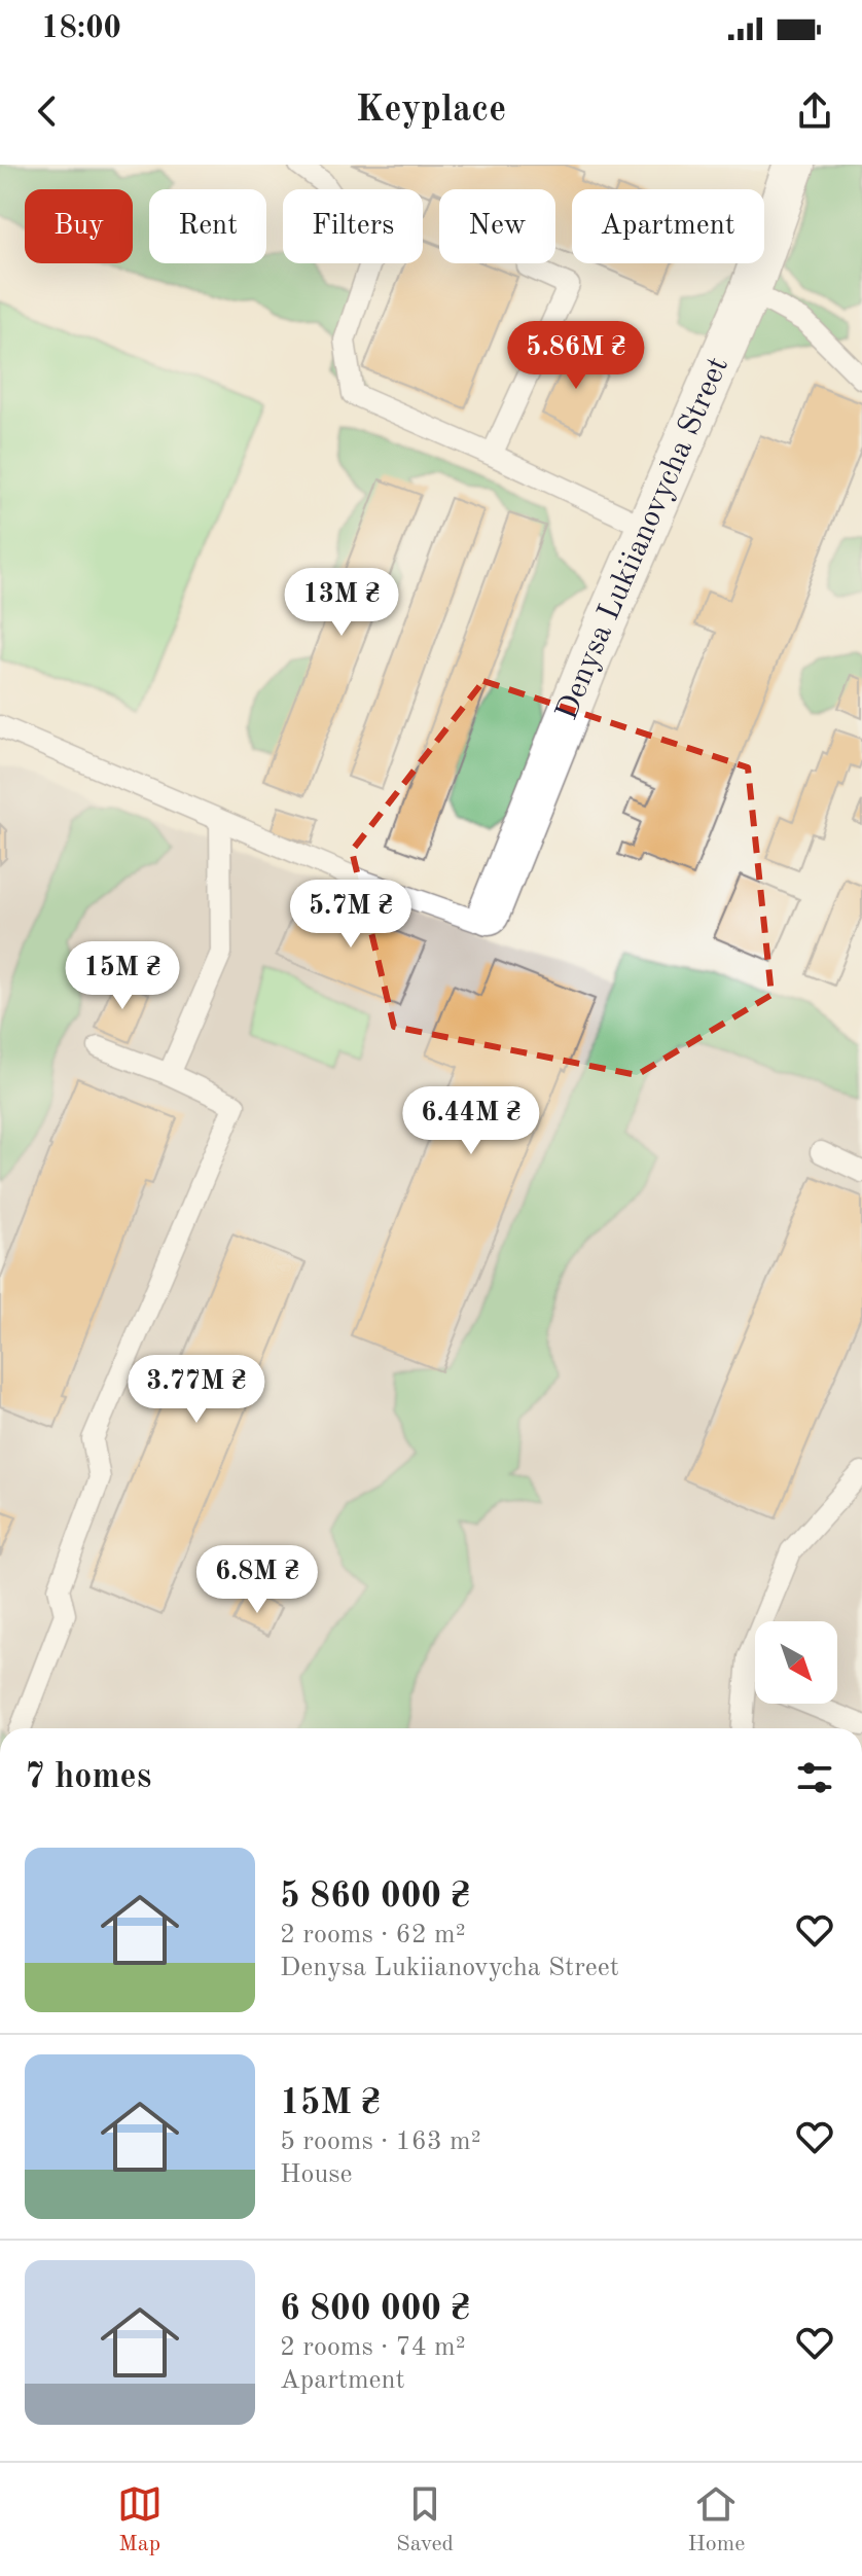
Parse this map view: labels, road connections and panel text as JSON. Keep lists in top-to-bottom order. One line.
{"streets":{"street":["Denysa Lukiianovycha Street"]},"north":"bottom right","page":{"status":"18:00","header":"Keyplace","chip":["Buy","Rent","Filters","New","Apartment"],"price":["5.86M ₴","13M ₴","5.7M ₴","15M ₴","6.44M ₴","3.77M ₴","6.8M ₴"],"heading":"7 homes","list":[{"name":"5 860 000 ₴","note":"2 rooms · 62 m² · Denysa Lukiianovycha Street"},{"name":"15M ₴","note":"5 rooms · 163 m² · House"},{"name":"6 800 000 ₴","note":"2 rooms · 74 m² · Apartment"}],"tabs":["Map","Saved","Home"]}}
